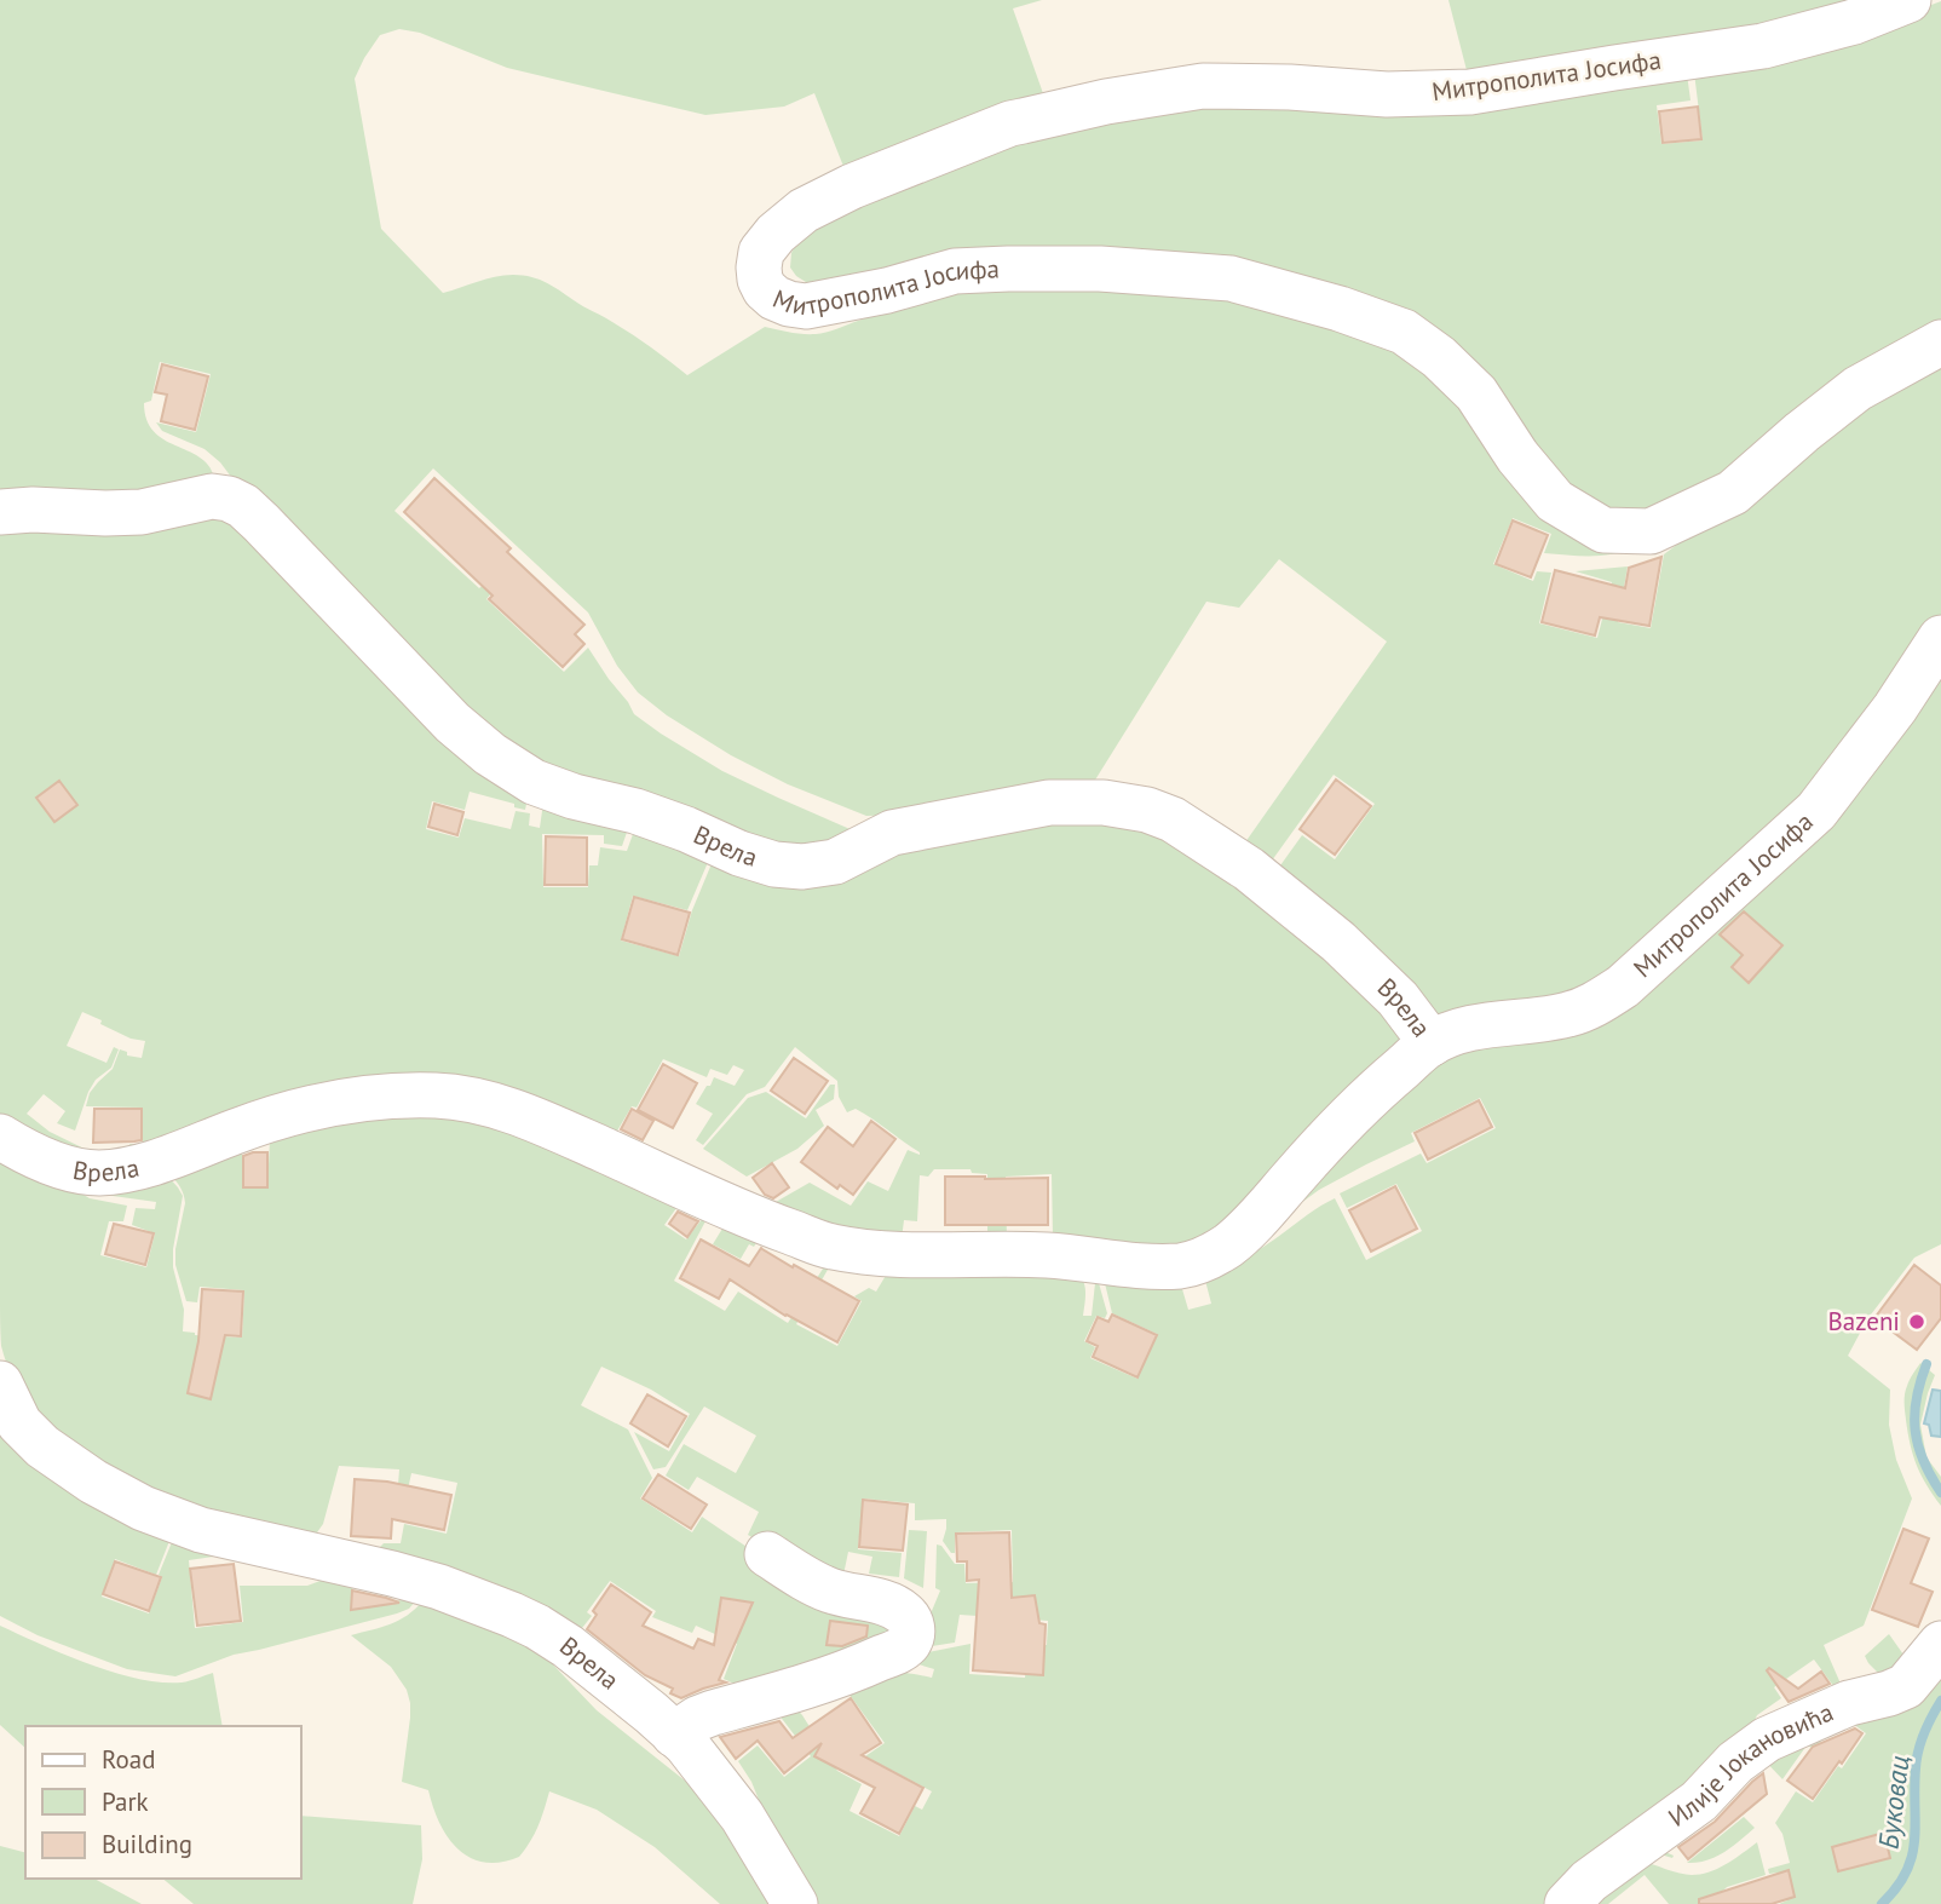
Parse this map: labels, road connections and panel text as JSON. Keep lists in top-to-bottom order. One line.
{"streets":{"street":["Митрополита Јосифа","Врела","Илије Јокановића"]},"crossings":[["Митрополита Јосифа","Врела"]],"water":["Буковац"],"places":["Bazeni"],"legend":["Road","Park","Building"]}
